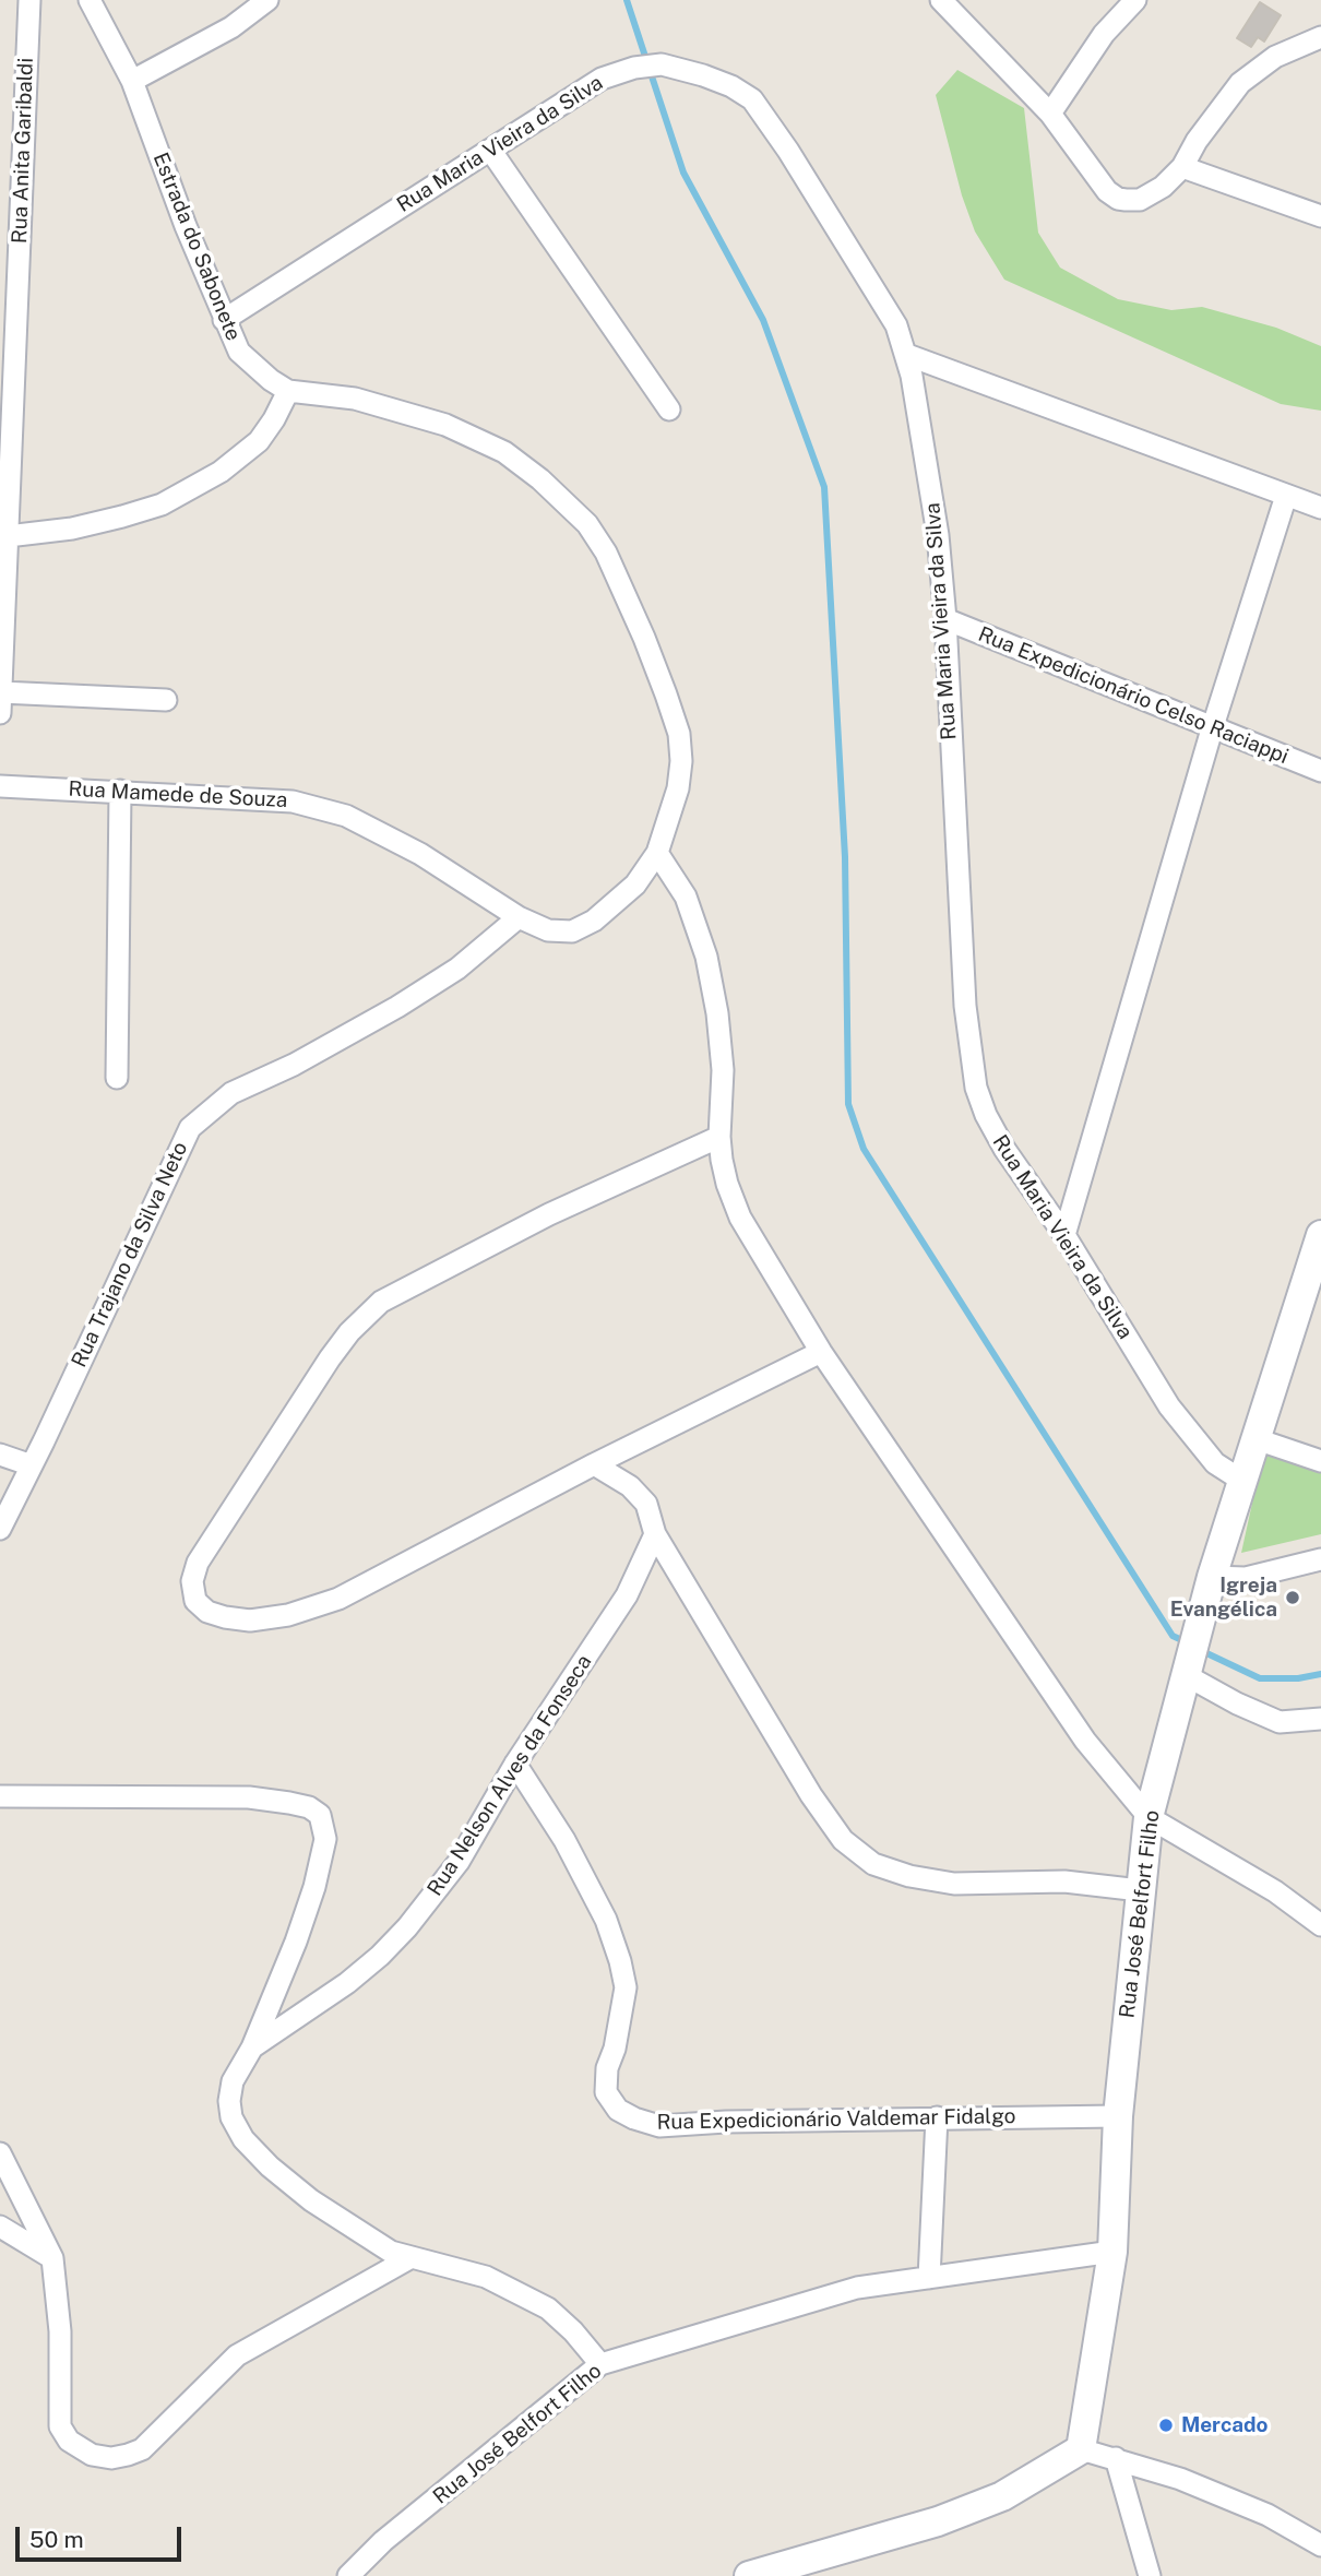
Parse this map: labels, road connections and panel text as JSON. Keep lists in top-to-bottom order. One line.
{"streets":{"street":["Rua Maria Vieira da Silva","Rua Anita Garibaldi","Estrada do Sabonete","Rua Expedicionário Celso Raciappi","Rua Mamede de Souza","Rua Trajano da Silva Neto","Rua Nelson Alves da Fonseca","Rua José Belfort Filho","Rua Expedicionário Valdemar Fidalgo"]},"crossings":[["Rua Maria Vieira da Silva","Estrada do Sabonete"],["Rua Maria Vieira da Silva","Rua Expedicionário Celso Raciappi"],["Rua Maria Vieira da Silva","Rua José Belfort Filho"],["Rua Mamede de Souza","Rua Trajano da Silva Neto"],["Rua Nelson Alves da Fonseca","Rua José Belfort Filho"],["Rua Nelson Alves da Fonseca","Rua Expedicionário Valdemar Fidalgo"],["Rua José Belfort Filho","Rua Expedicionário Valdemar Fidalgo"]],"places":["Igreja Evangélica","Mercado"],"scale_bar":"50 m"}
